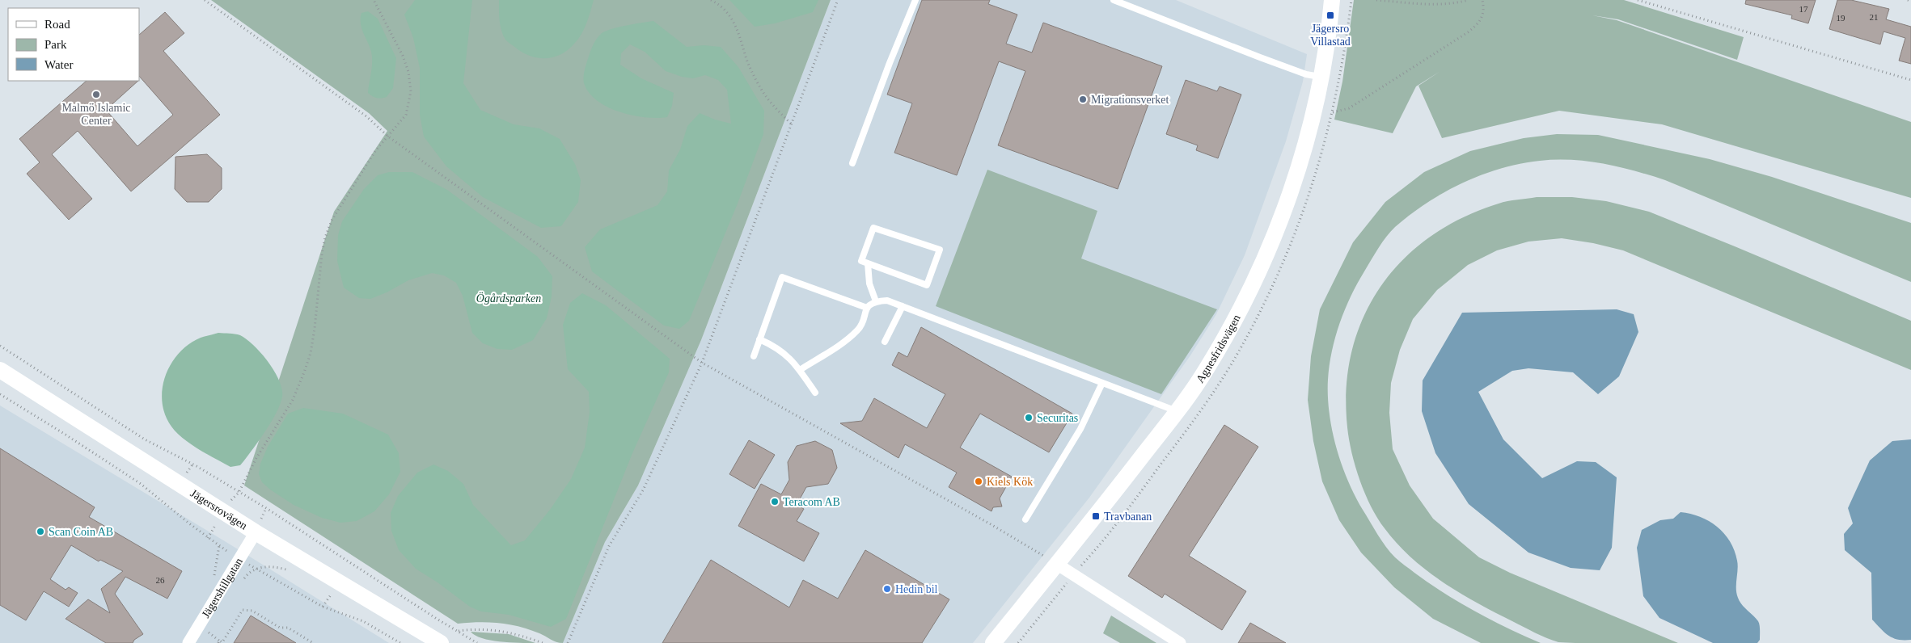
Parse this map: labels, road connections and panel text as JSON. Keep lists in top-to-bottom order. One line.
{"streets":{"main road":["Agnesfridsvägen","Jägersrovägen"],"street":["Jägershillgatan"]},"crossings":[["Jägersrovägen","Jägershillgatan"]],"parks":["Ögårdsparken"],"places":{"transit":["Jägersro Villastad","Travbanan"],"other":["Malmö Islamic Center","Migrationsverket","Securitas","Kiels Kök","Teracom AB","Scan Coin AB","Hedin bil"]},"house_numbers":["17","21","19","26"],"legend":["Road","Park","Water"]}
